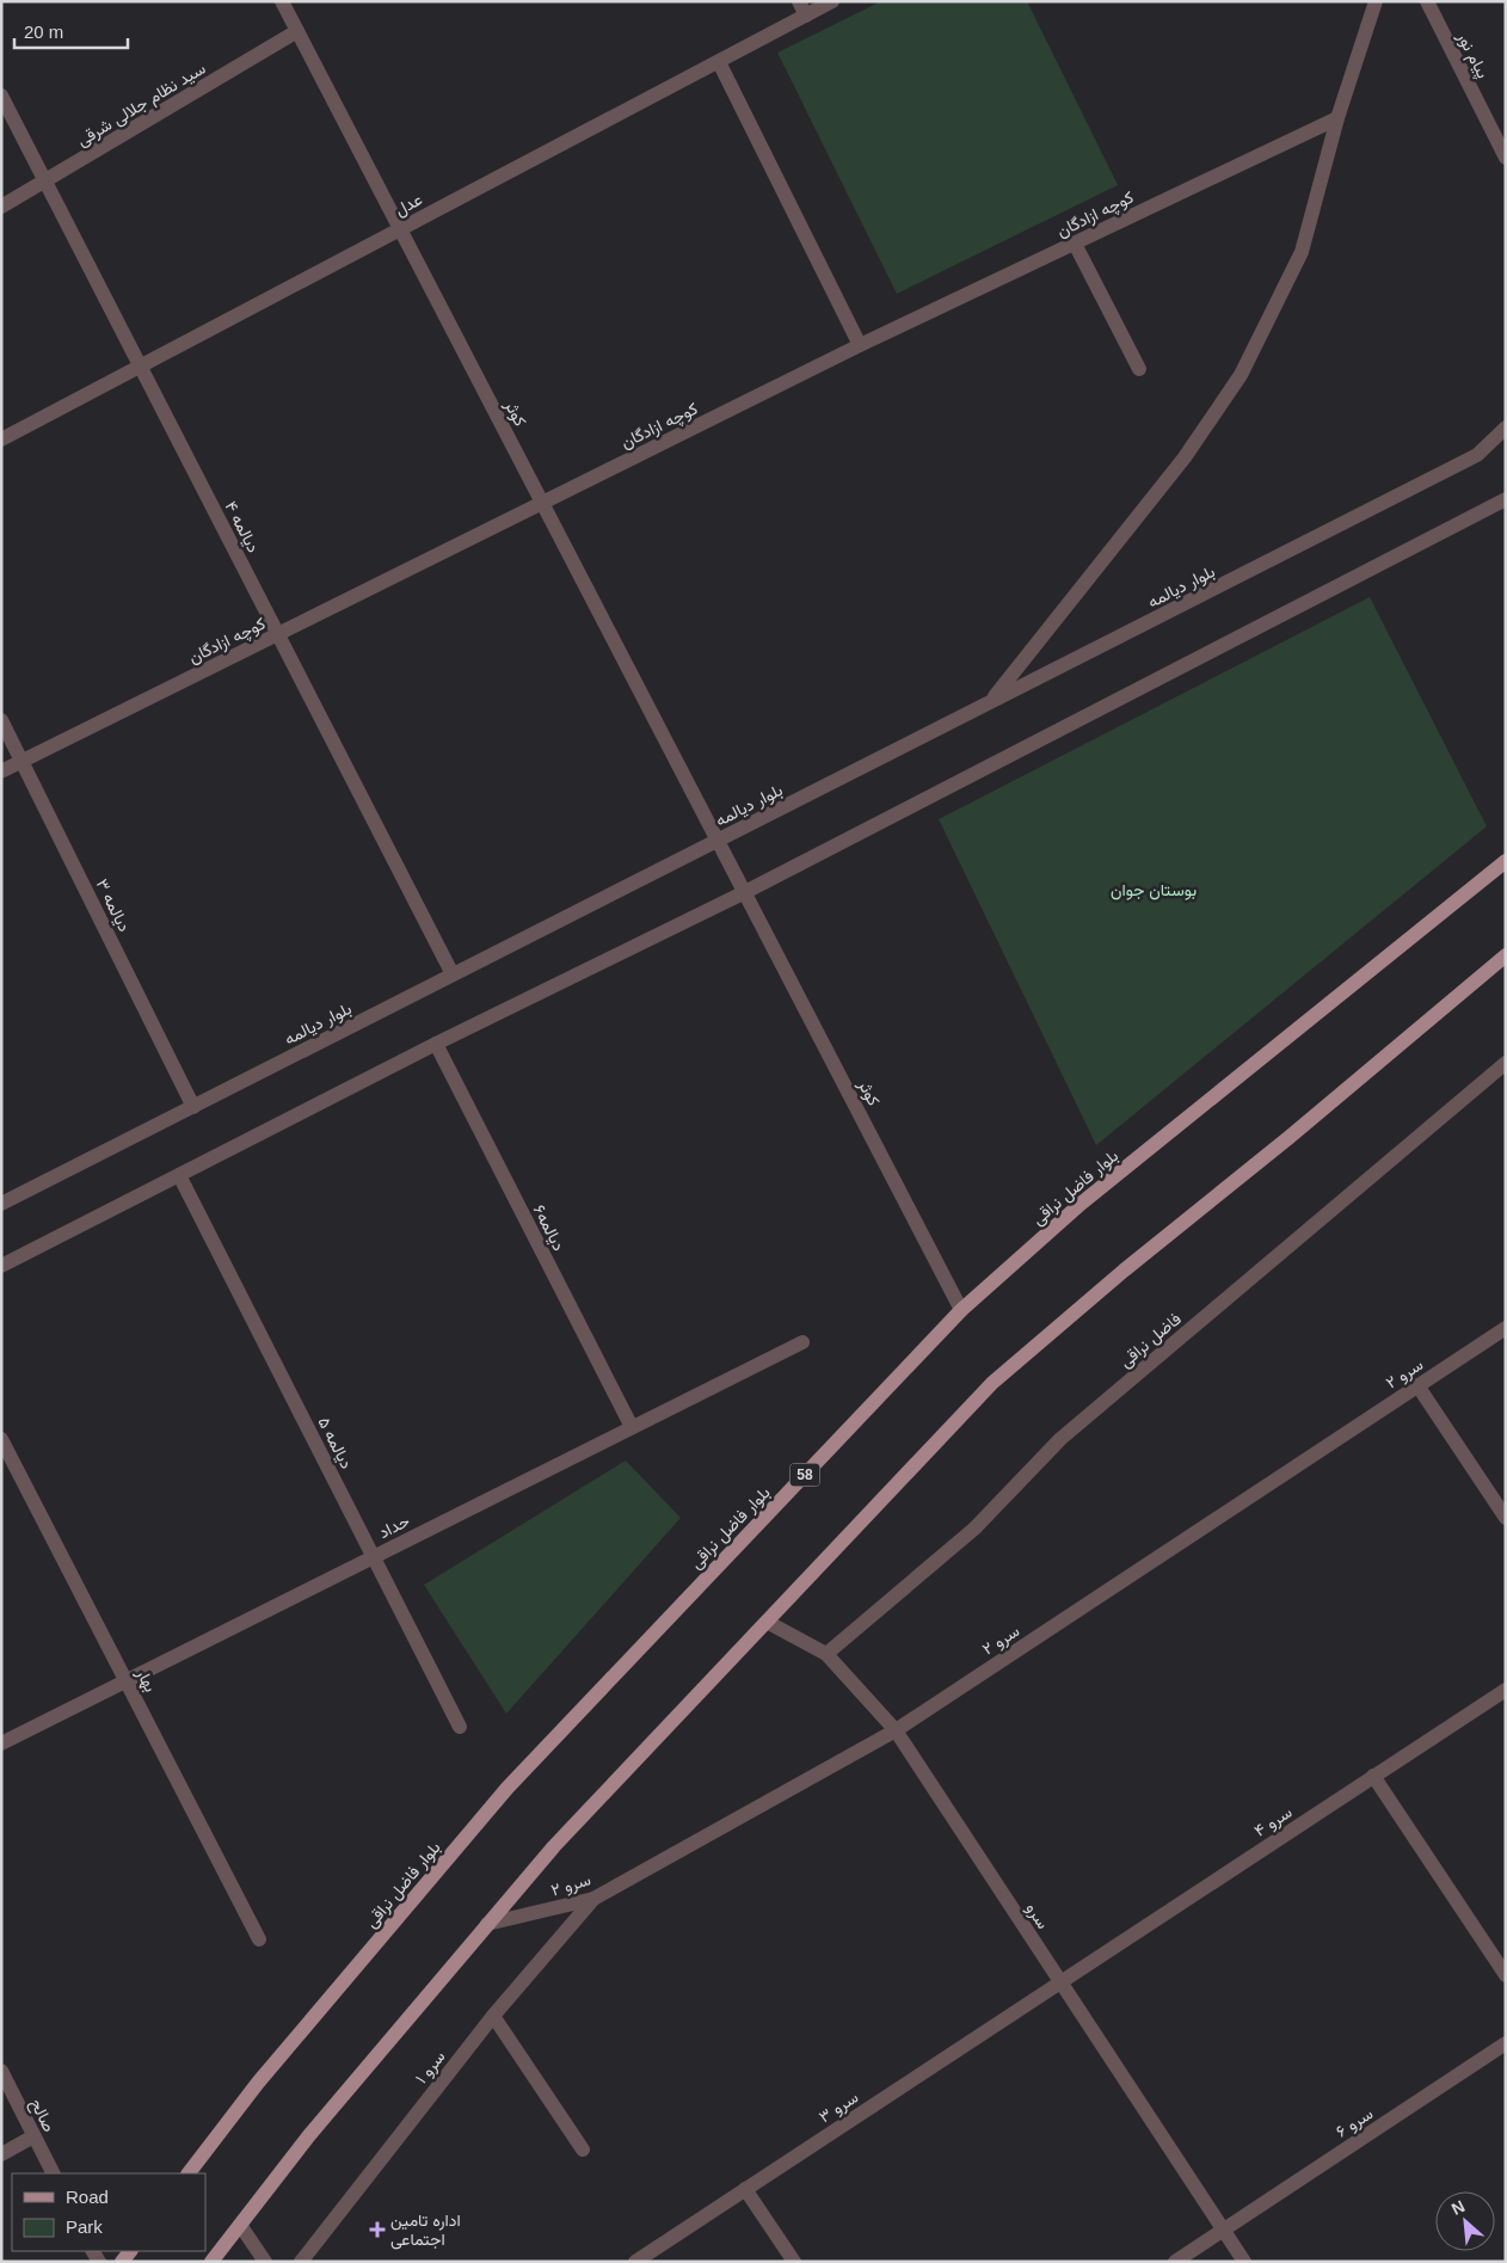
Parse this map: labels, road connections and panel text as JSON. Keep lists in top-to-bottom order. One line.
{"streets":{"main road":["بلوار فاضل نراقی","58"],"street":["پیام نور","سید نظام جلالی شرقی","عدل","کوچه ازادگان","کوثر","دیالمه ۴","بلوار دیالمه","دیالمه ۳","دیالمه۶","فاضل نراقی","سرو ۲","دیالمه ۵","حداد","بهار","سرو ۴","سرو","سرو ۱","سرو ۳","صالح","سرو ۶"]},"crossings":[["سید نظام جلالی شرقی","کوثر"],["سید نظام جلالی شرقی","دیالمه ۴"],["عدل","کوثر"],["عدل","دیالمه ۴"],["کوچه ازادگان","کوثر"],["کوچه ازادگان","دیالمه ۴"],["کوچه ازادگان","دیالمه ۳"],["کوثر","بلوار دیالمه"],["کوثر","بلوار فاضل نراقی"],["دیالمه ۴","بلوار دیالمه"],["بلوار دیالمه","دیالمه ۳"],["دیالمه۶","حداد"],["فاضل نراقی","سرو"],["سرو ۲","سرو"],["سرو ۲","سرو ۱"],["دیالمه ۵","حداد"],["حداد","بهار"],["سرو ۴","سرو"],["سرو ۴","سرو ۳"],["سرو","سرو ۳"],["سرو","سرو ۶"]],"parks":["بوستان جوان"],"places":{"health":["اداره تامین اجتماعی"]},"legend":["Road","Park"],"scale_bar":"20 m","north":"top left"}
